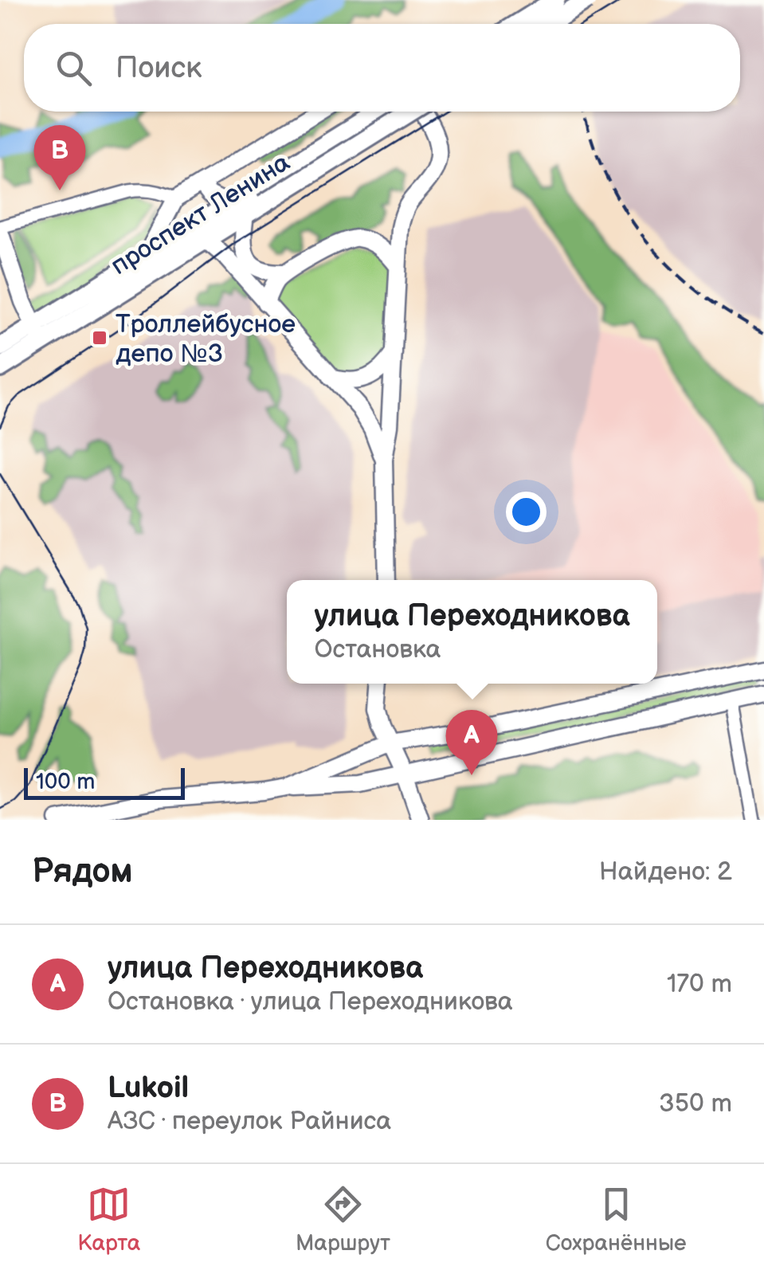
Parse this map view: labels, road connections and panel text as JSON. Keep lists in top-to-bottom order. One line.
{"streets":{"main road":["проспект Ленина"]},"places":{"transit":["Троллейбусное депо №3"]},"scale_bar":"100 m","page":{"search":"Поиск","pins":["B","A"],"popup":["улица Переходникова","Остановка"],"scale":"100 m","heading":["Рядом","Найдено: 2"],"list":[{"mark":"A","name":"улица Переходникова","note":"Остановка · улица Переходникова","value":"170 m"},{"mark":"B","name":"Lukoil","note":"АЗС · переулок Райниса","value":"350 m"}],"nav":["Карта","Маршрут","Сохранённые"]}}
